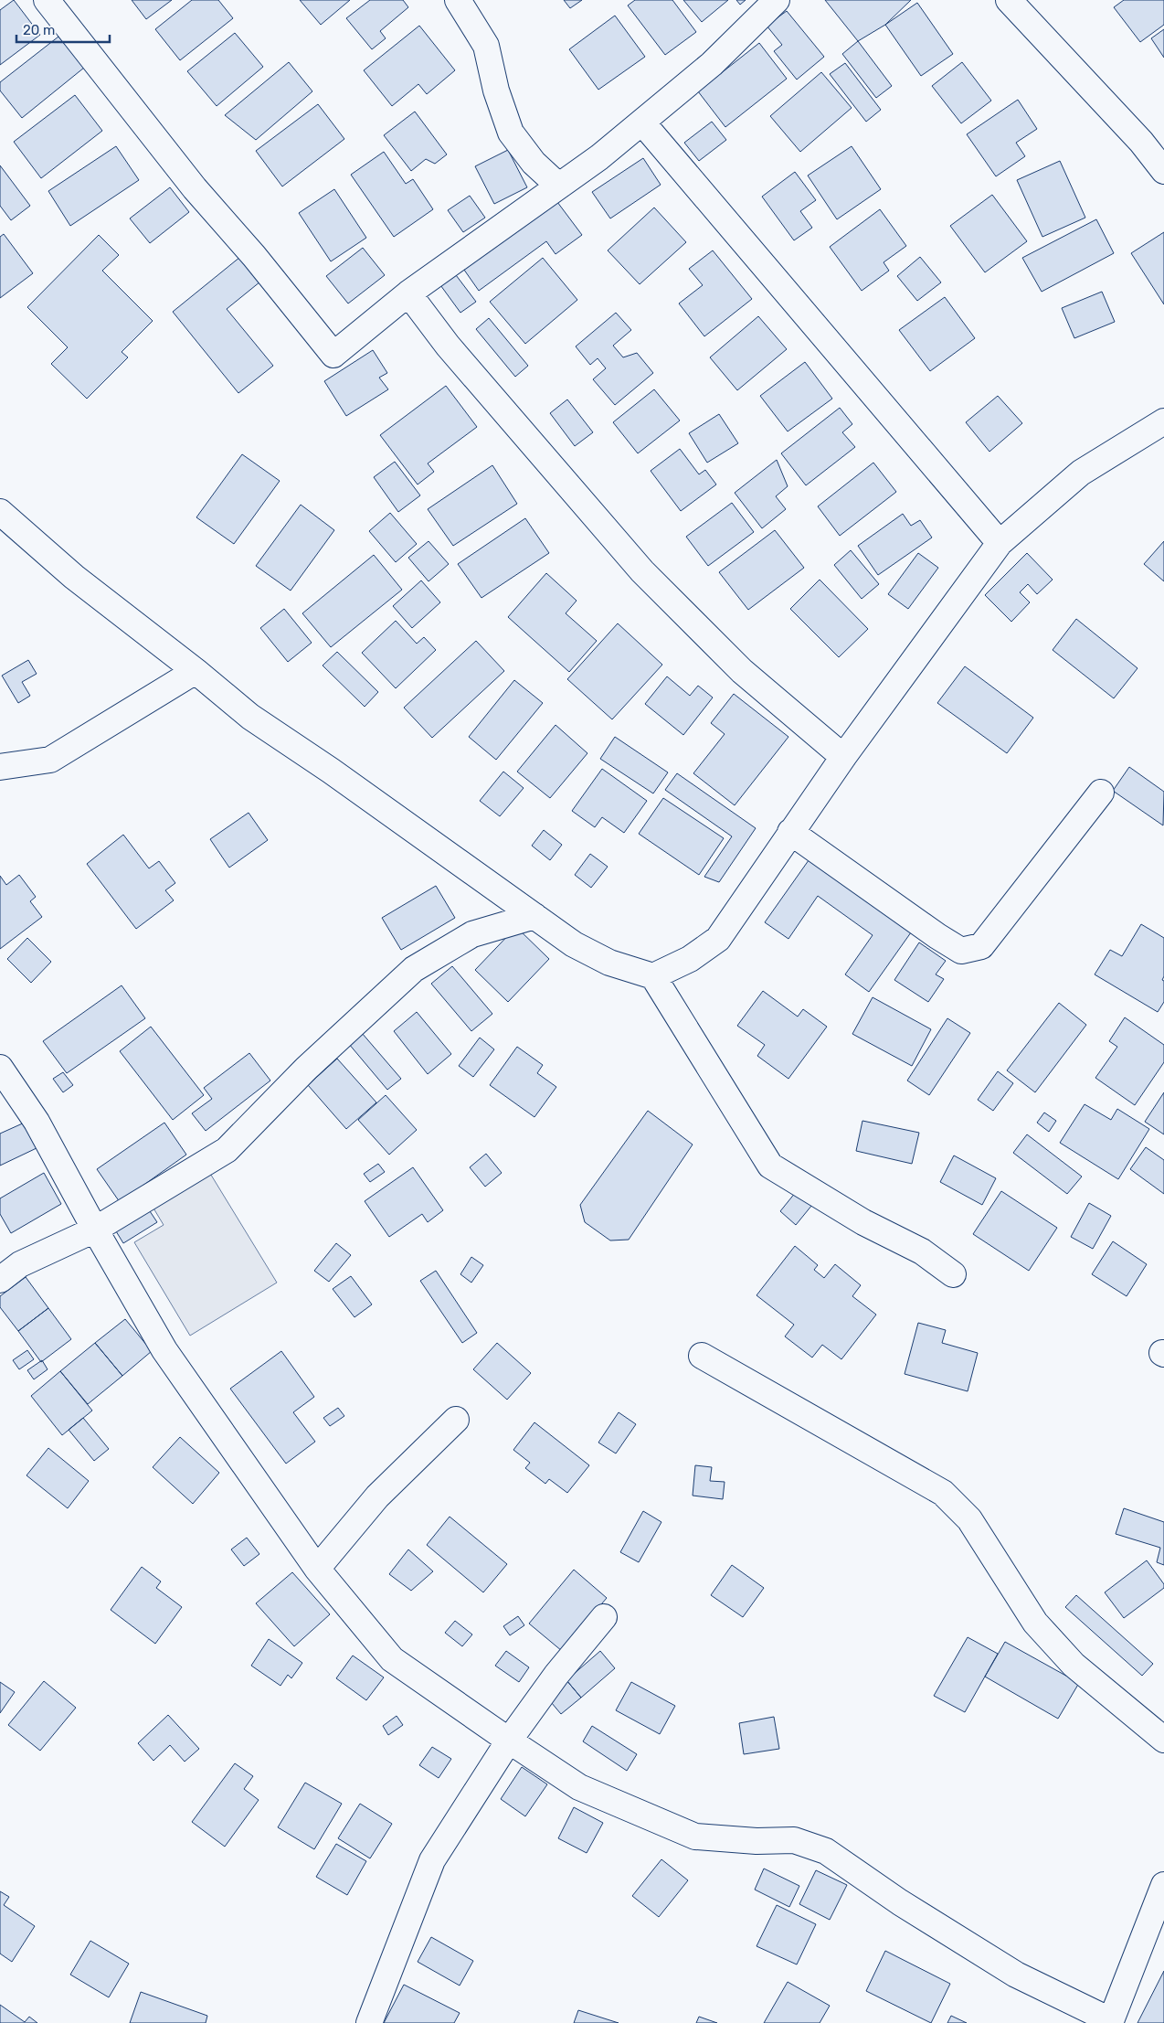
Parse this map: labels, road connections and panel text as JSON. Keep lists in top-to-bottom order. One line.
{"scale_bar":"20 m"}
